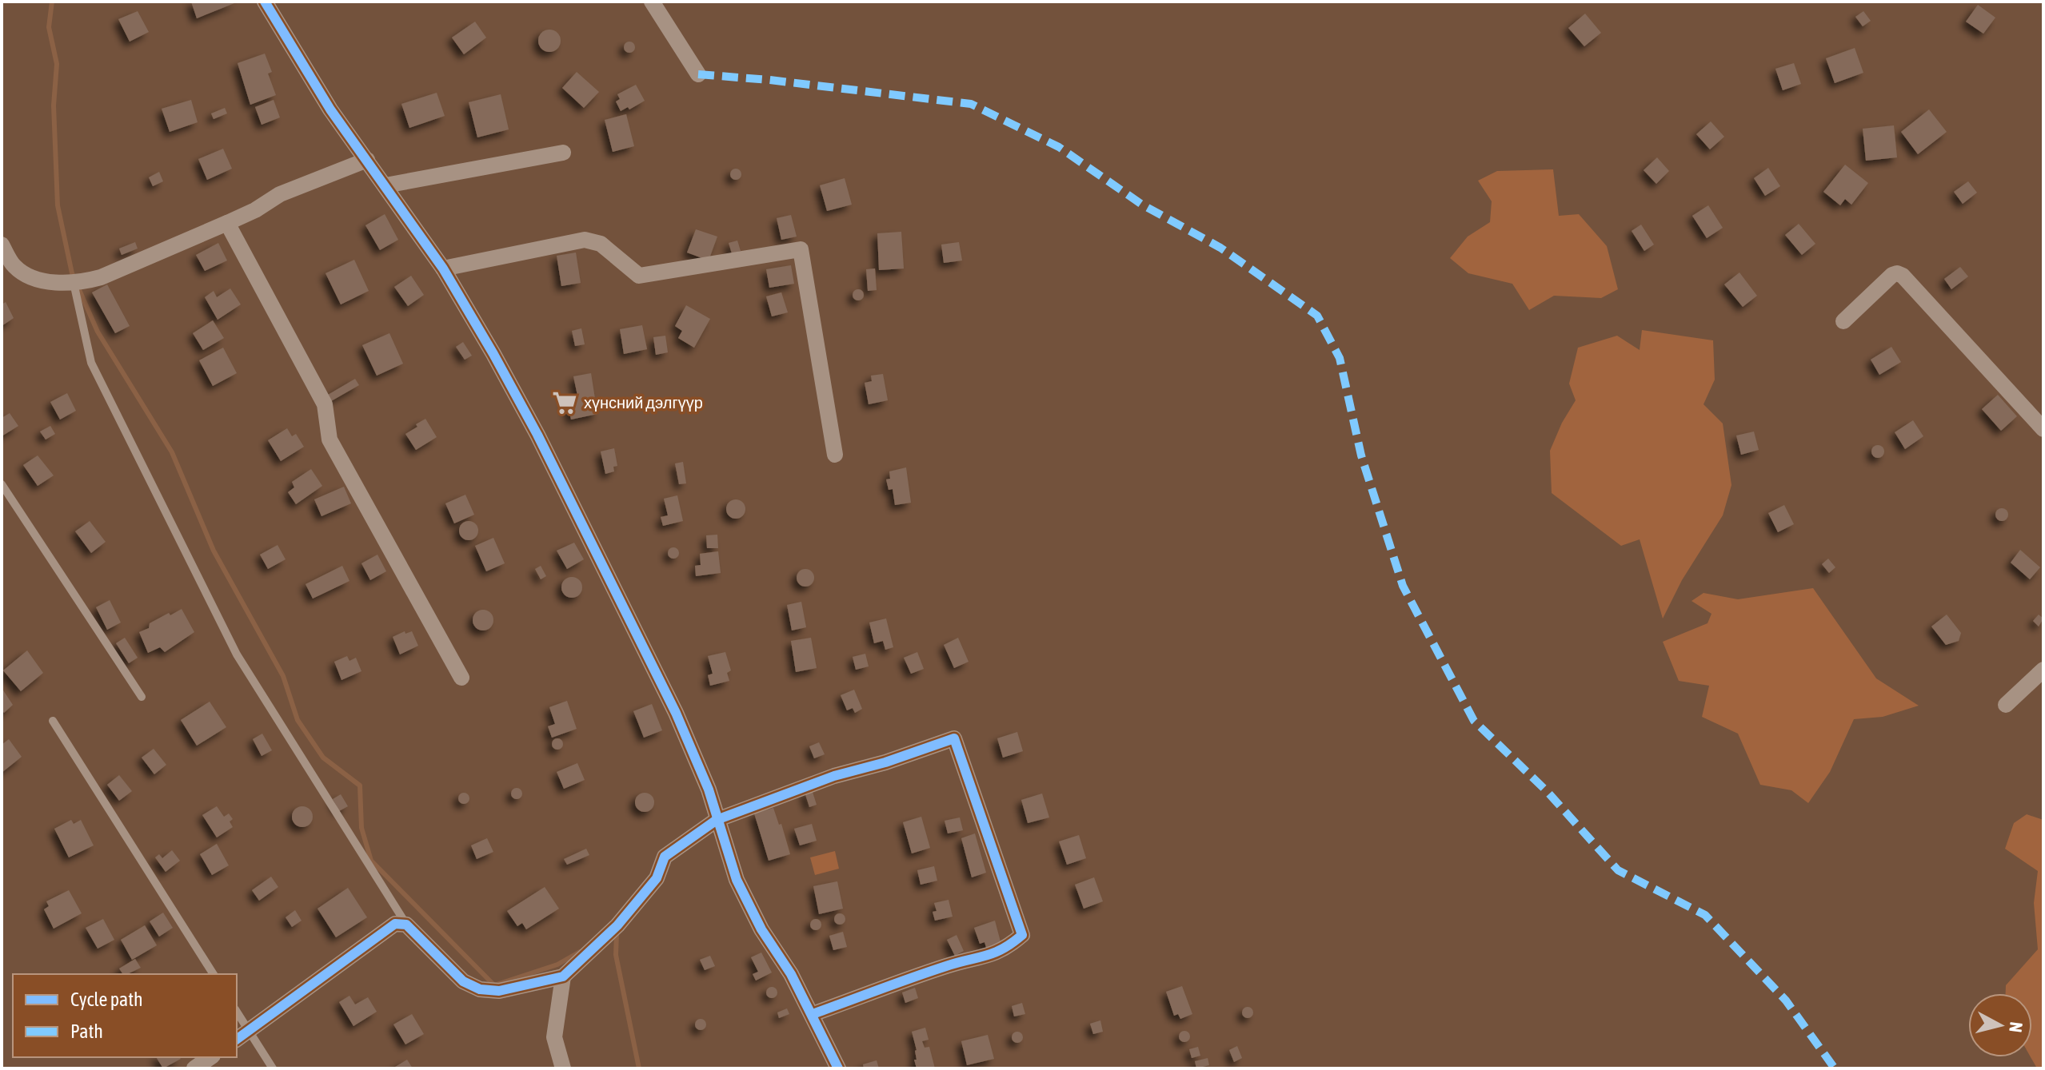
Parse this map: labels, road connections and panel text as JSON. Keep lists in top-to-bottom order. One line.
{"places":{"supermarket":["хүнсний дэлгүүр"]},"legend":["Cycle path","Path"],"north":"right"}
